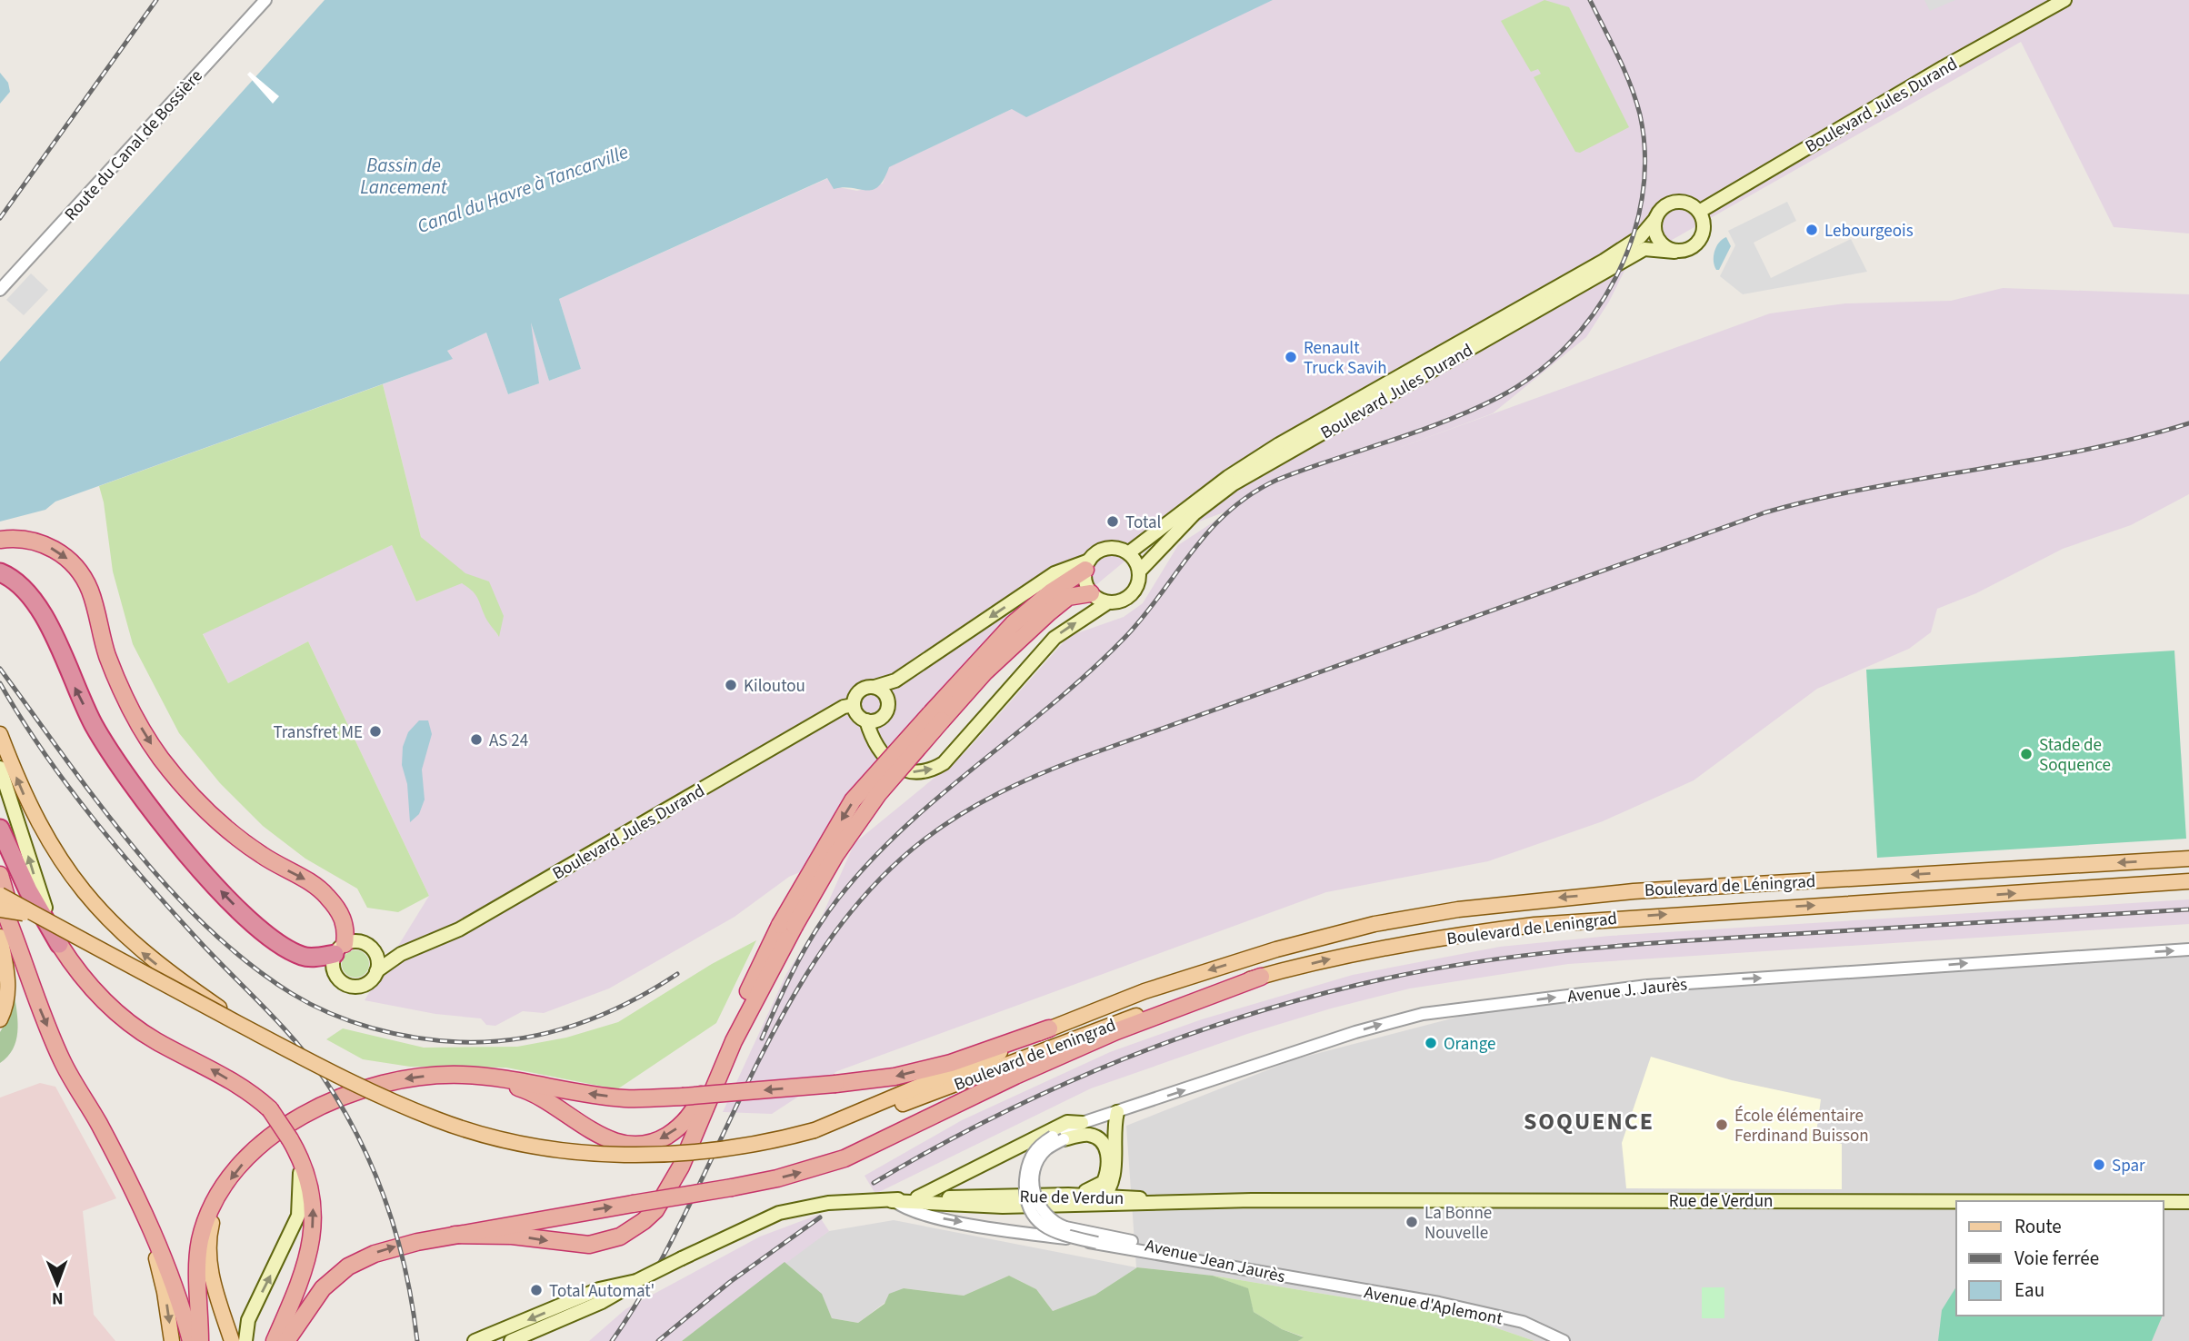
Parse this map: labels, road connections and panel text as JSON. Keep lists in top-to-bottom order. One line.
{"streets":{"main road":["Boulevard Jules Durand","Boulevard de Léningrad","Boulevard de Leningrad","Rue de Verdun"],"street":["Route du Canal de Bossière","Avenue J. Jaurès","Avenue Jean Jaurès","Avenue d'Aplemont"]},"crossings":[["Boulevard de Léningrad","Boulevard de Leningrad"],["Avenue Jean Jaurès","Avenue d'Aplemont"]],"one_way":["Avenue J. Jaurès"],"districts":["SOQUENCE"],"water":["Bassin de Lancement","Canal du Havre à Tancarville"],"places":["Lebourgeois","Renault Truck Savih","Total","Kiloutou","Transfret ME","AS 24","Stade de Soquence","Orange","École élémentaire Ferdinand Buisson","Spar","La Bonne Nouvelle","Total Automat'"],"legend":["Route","Voie ferrée","Eau"],"north":"bottom"}
